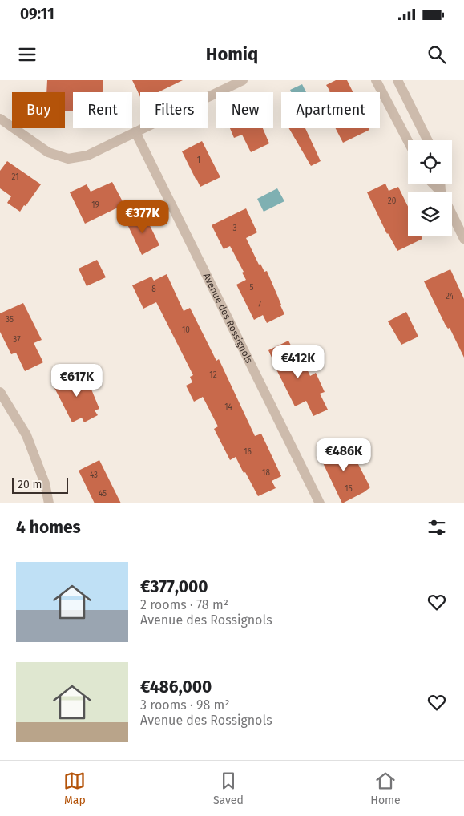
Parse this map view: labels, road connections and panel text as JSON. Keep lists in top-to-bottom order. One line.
{"streets":{"street":["Avenue des Rossignols"]},"house_numbers":["1","21","20","19","3","5","8","24","7","35","10","37","12","14","16","18","43","15","45"],"scale_bar":"20 m","page":{"status":"09:11","header":"Homiq","chip":["Buy","Rent","Filters","New","Apartment"],"price":["€377K","€412K","€617K","€486K"],"scale":"20 m","heading":"4 homes","list":[{"name":"€377,000","note":"2 rooms · 78 m² · Avenue des Rossignols"},{"name":"€486,000","note":"3 rooms · 98 m² · Avenue des Rossignols"}],"tabs":["Map","Saved","Home"]}}
